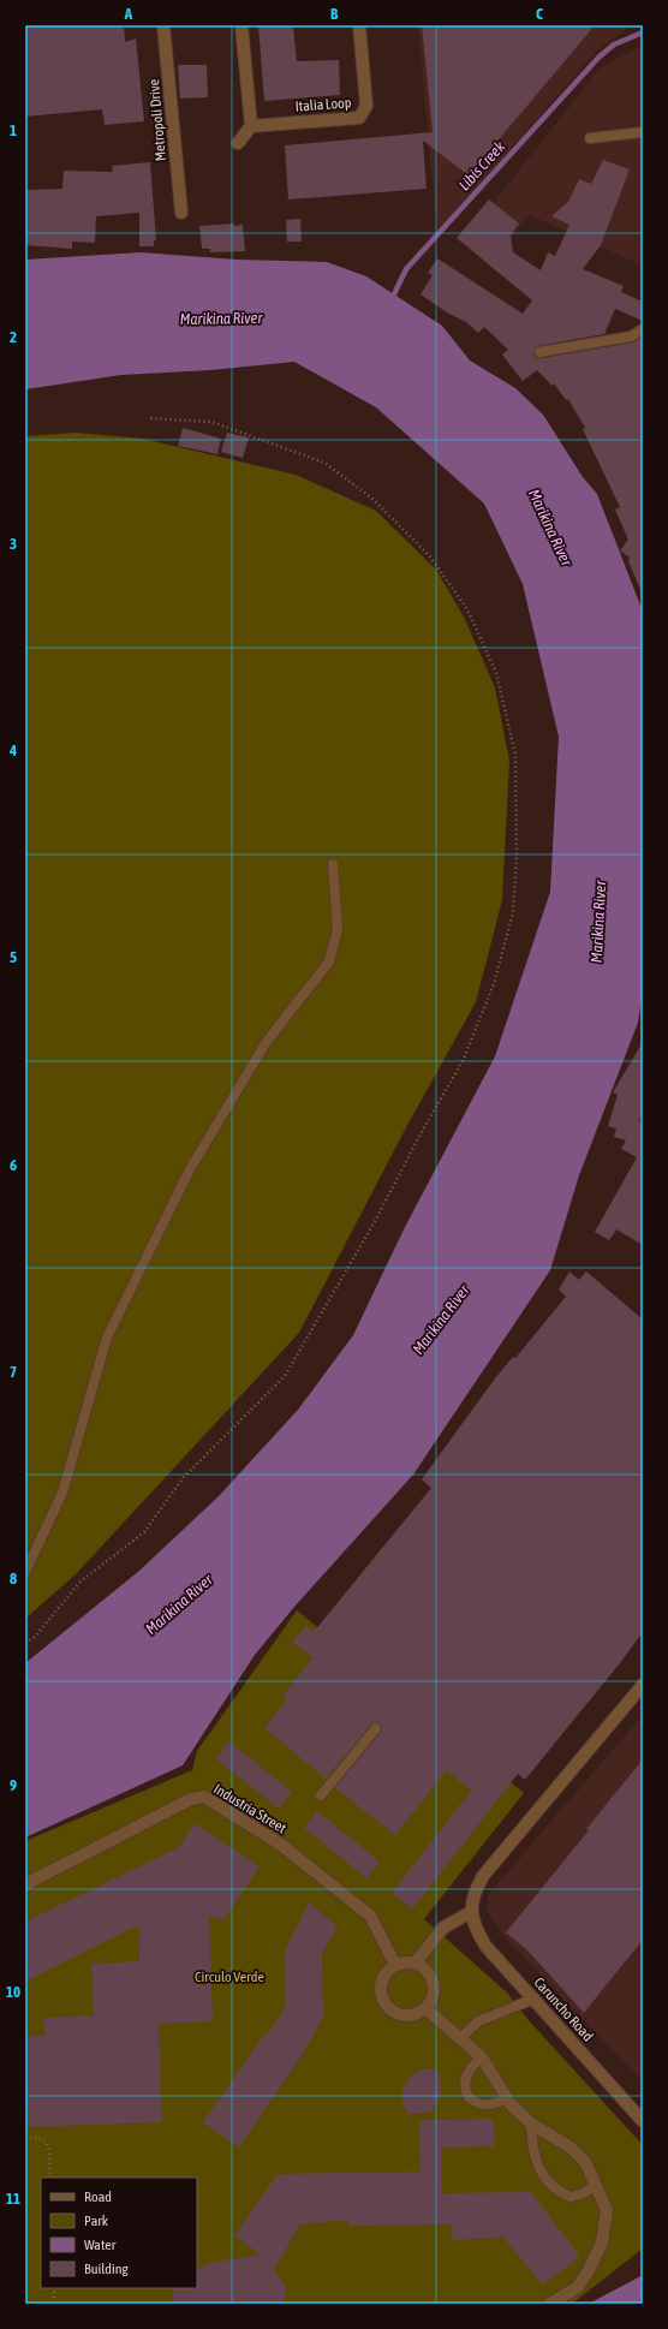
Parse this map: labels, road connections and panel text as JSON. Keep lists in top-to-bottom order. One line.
{"streets":{"street":["Italia Loop","Metropoli Drive","Industria Street","Caruncho Road"]},"water":["Libis Creek","Marikina River"],"parks":["Circulo Verde"],"legend":["Road","Park","Water","Building"],"grid":{"columns":["A","B","C"],"rows":["1","2","3","4","5","6","7","8","9","10","11"]}}
